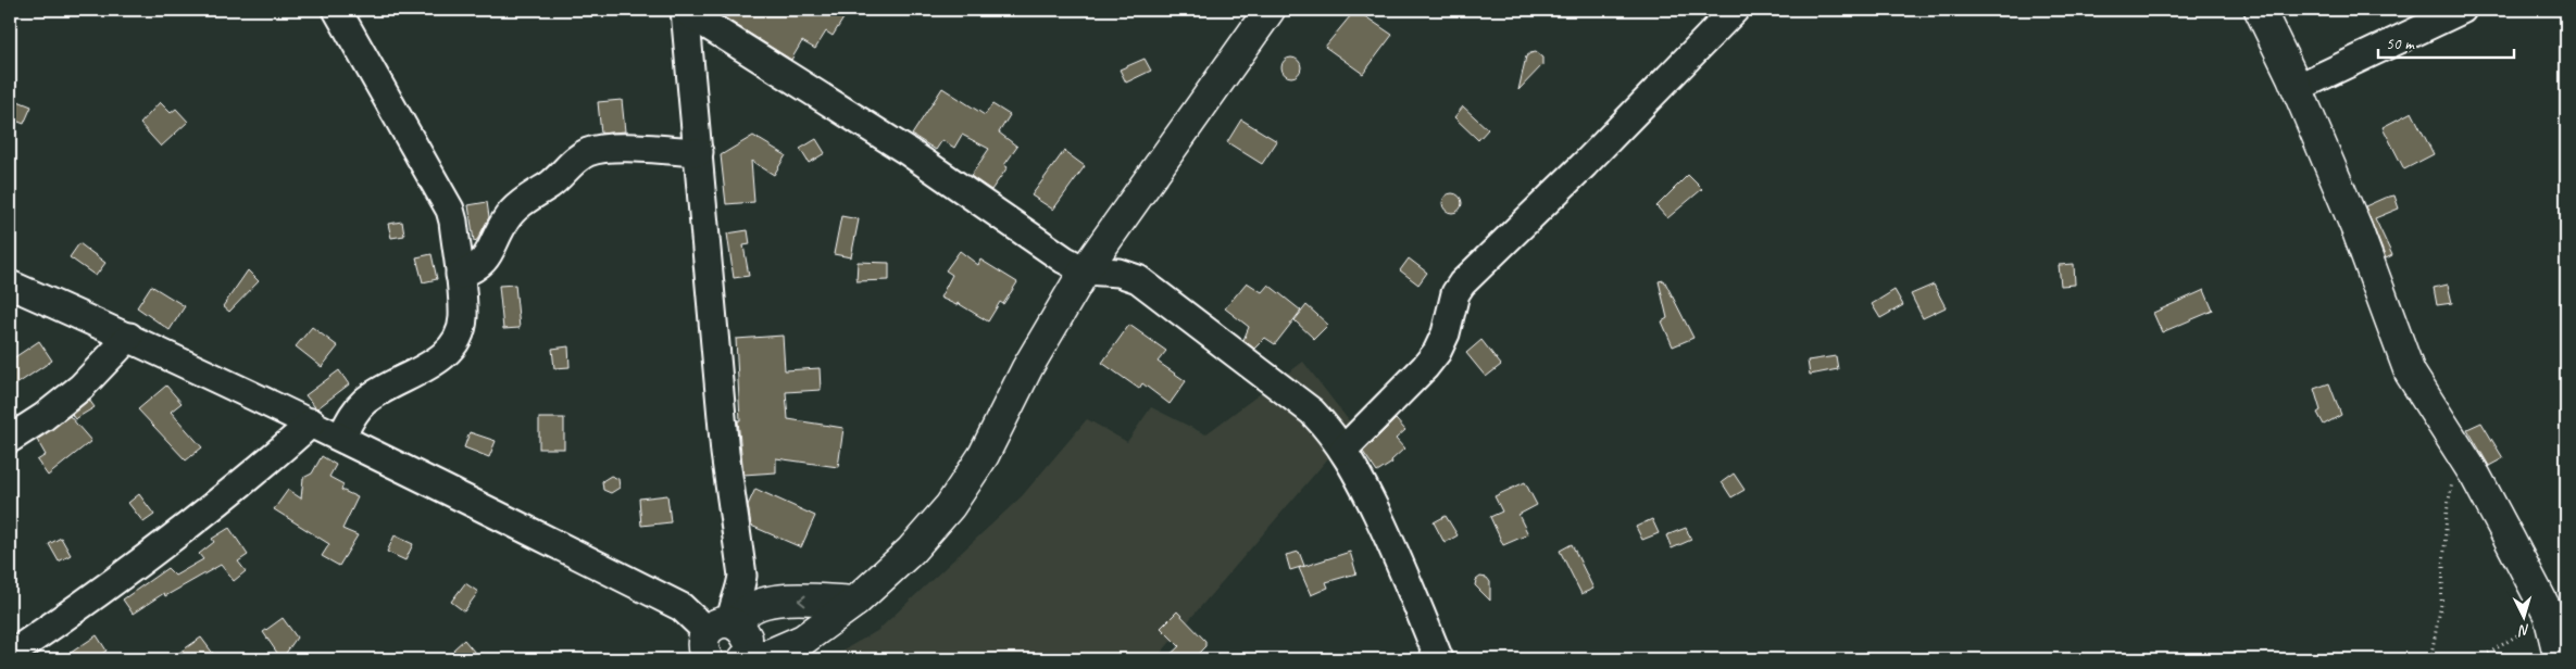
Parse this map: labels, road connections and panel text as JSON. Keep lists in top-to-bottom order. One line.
{"scale_bar":"50 m","north":"bottom"}
